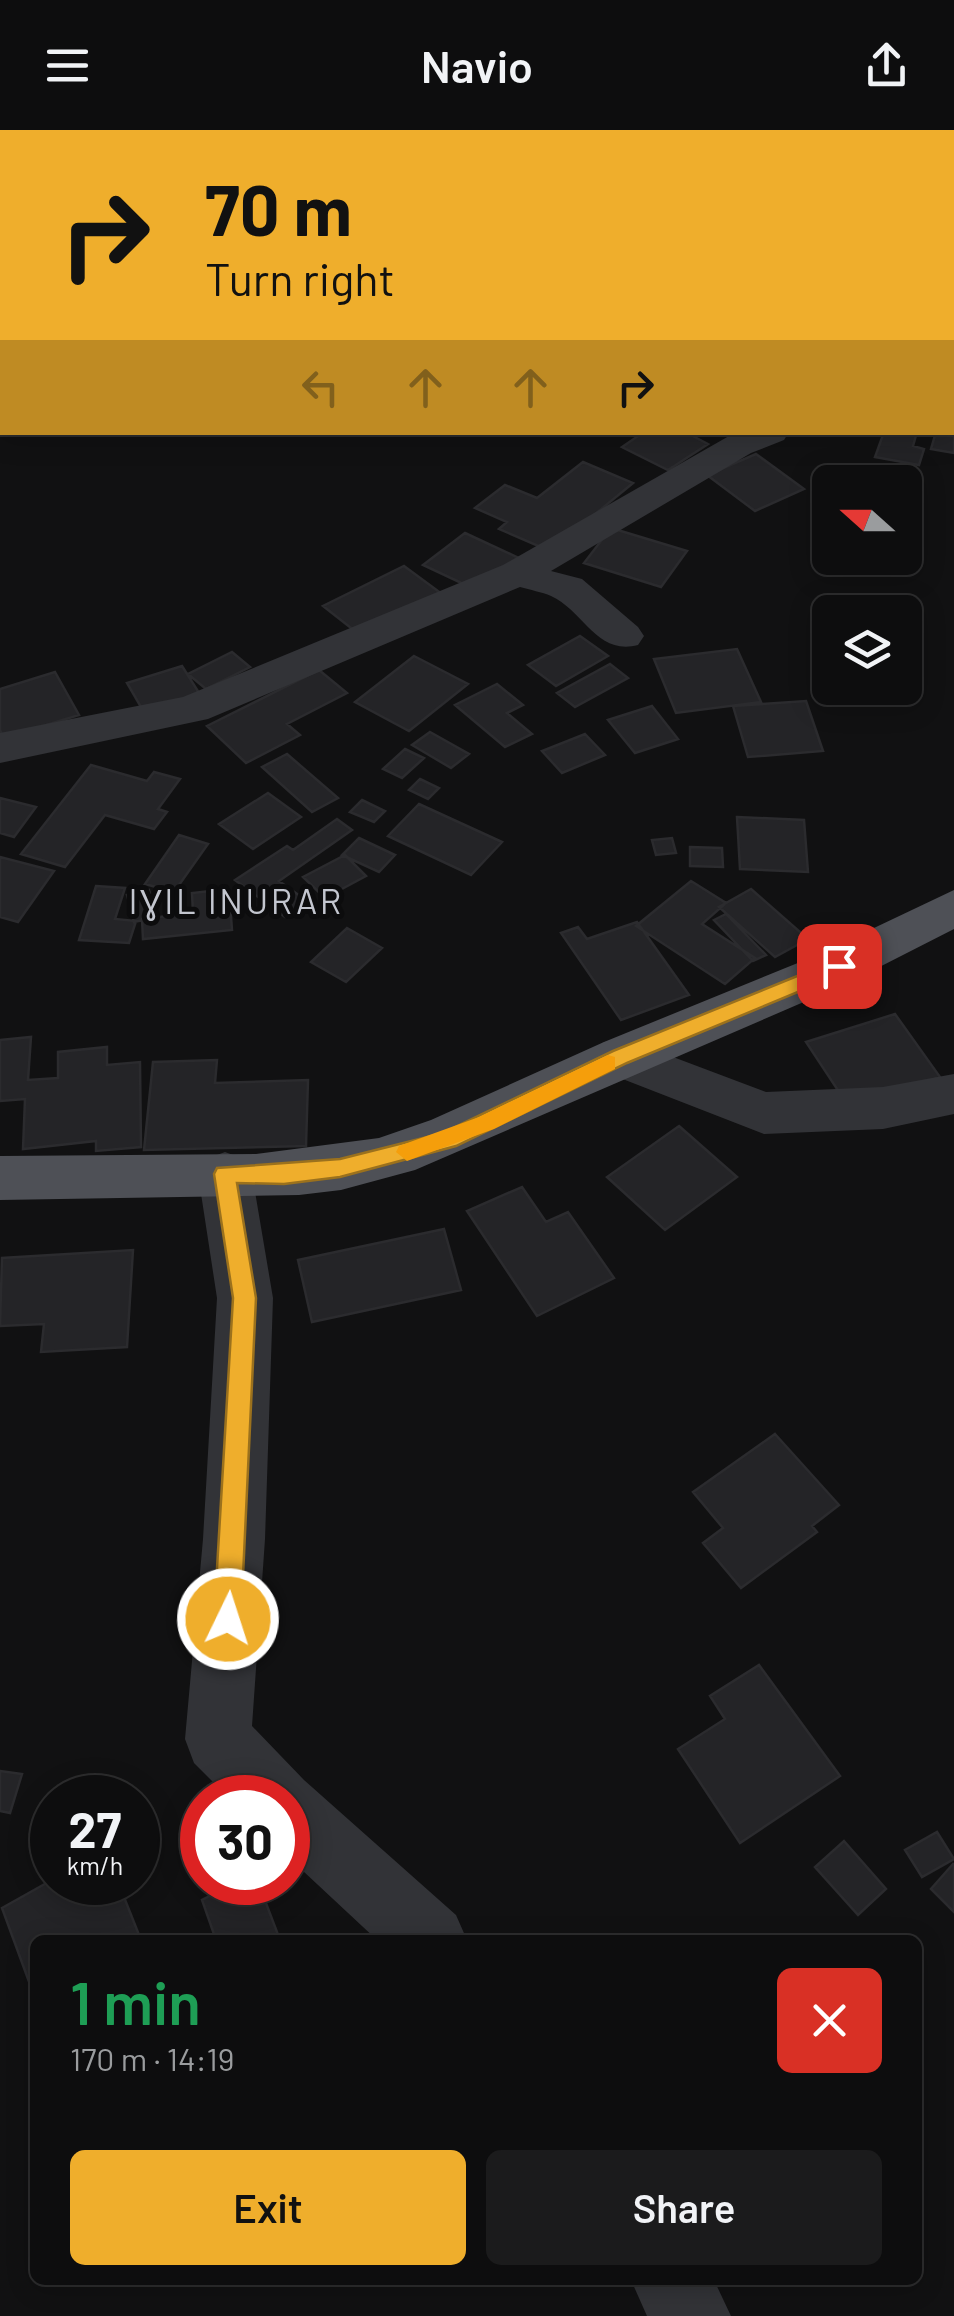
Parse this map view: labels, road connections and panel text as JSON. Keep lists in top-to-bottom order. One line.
{"districts":["IƔIL INURAR"],"north":"left","page":{"header":"Navio","turn":["70 m","Turn right"],"speed":"27 km/h","limit":"30","heading":["1 min","170 m · 14:19"],"buttons":["Exit","Share"]}}
